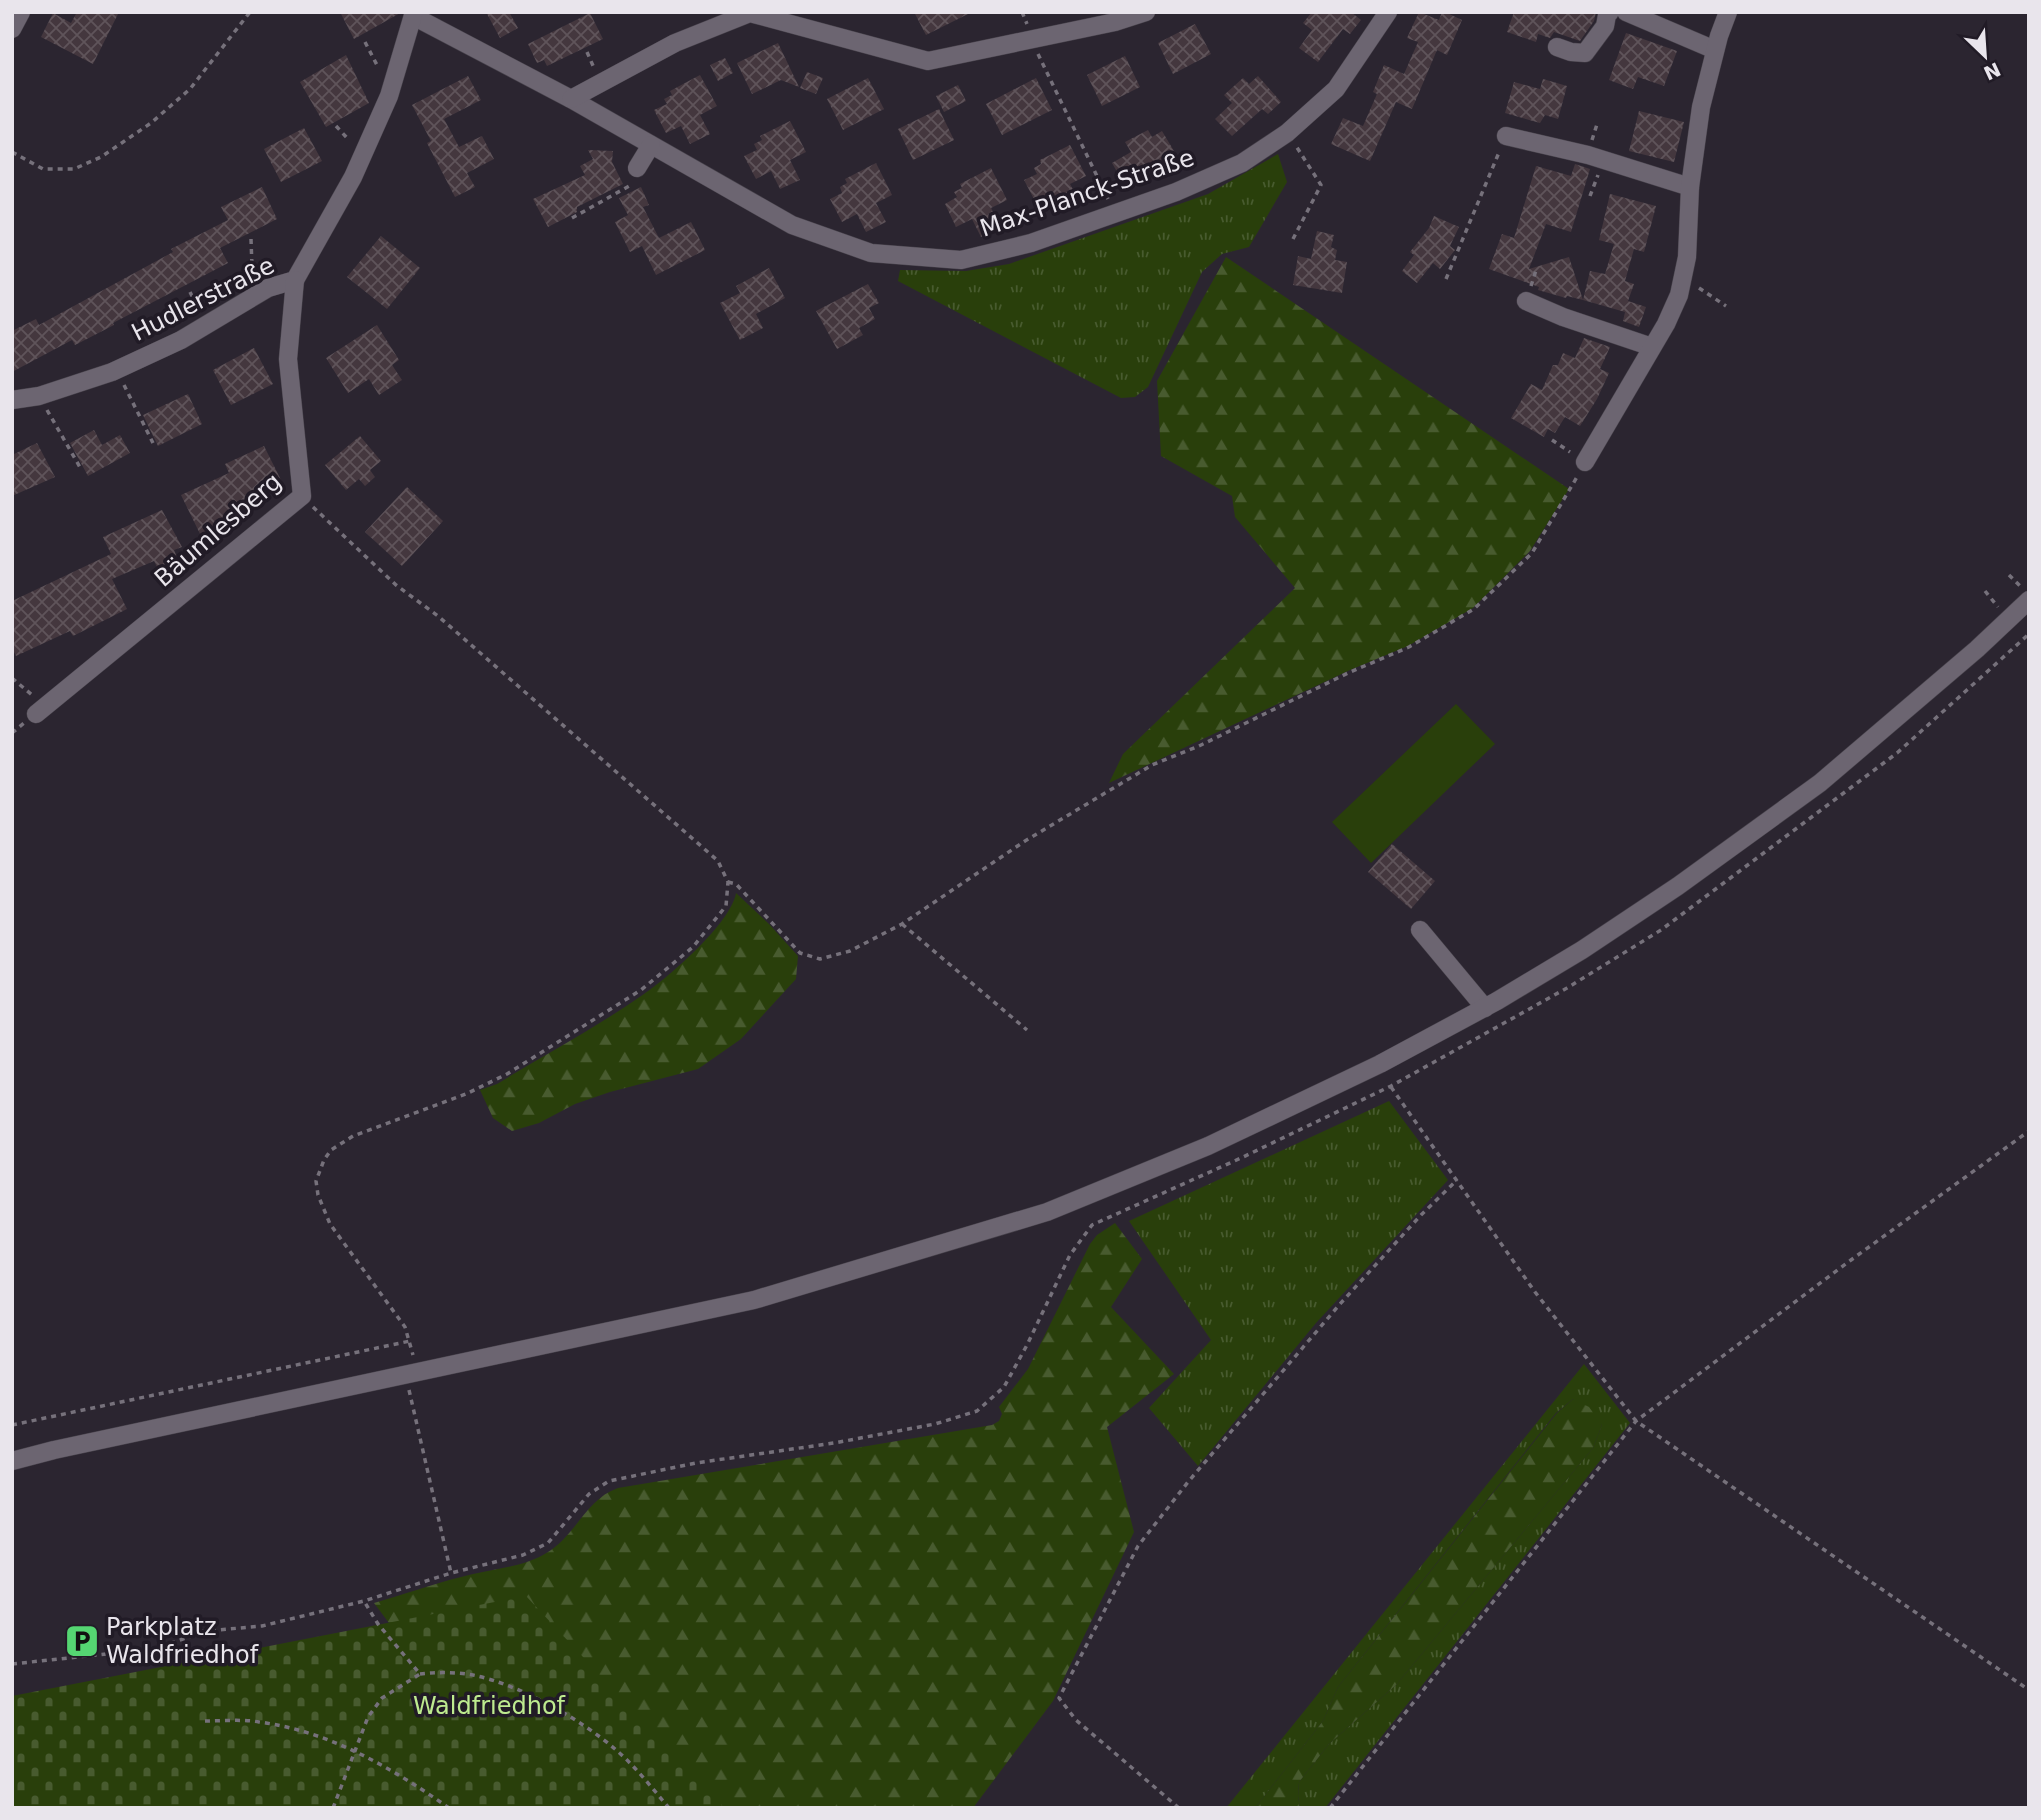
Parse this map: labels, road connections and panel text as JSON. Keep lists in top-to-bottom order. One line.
{"streets":{"street":["Max-Planck-Straße","Hudlerstraße","Bäumlesberg"]},"crossings":[["Max-Planck-Straße","Hudlerstraße"],["Hudlerstraße","Bäumlesberg"]],"parks":["Waldfriedhof"],"places":{"parking":["Parkplatz Waldfriedhof"]},"north":"bottom right"}
